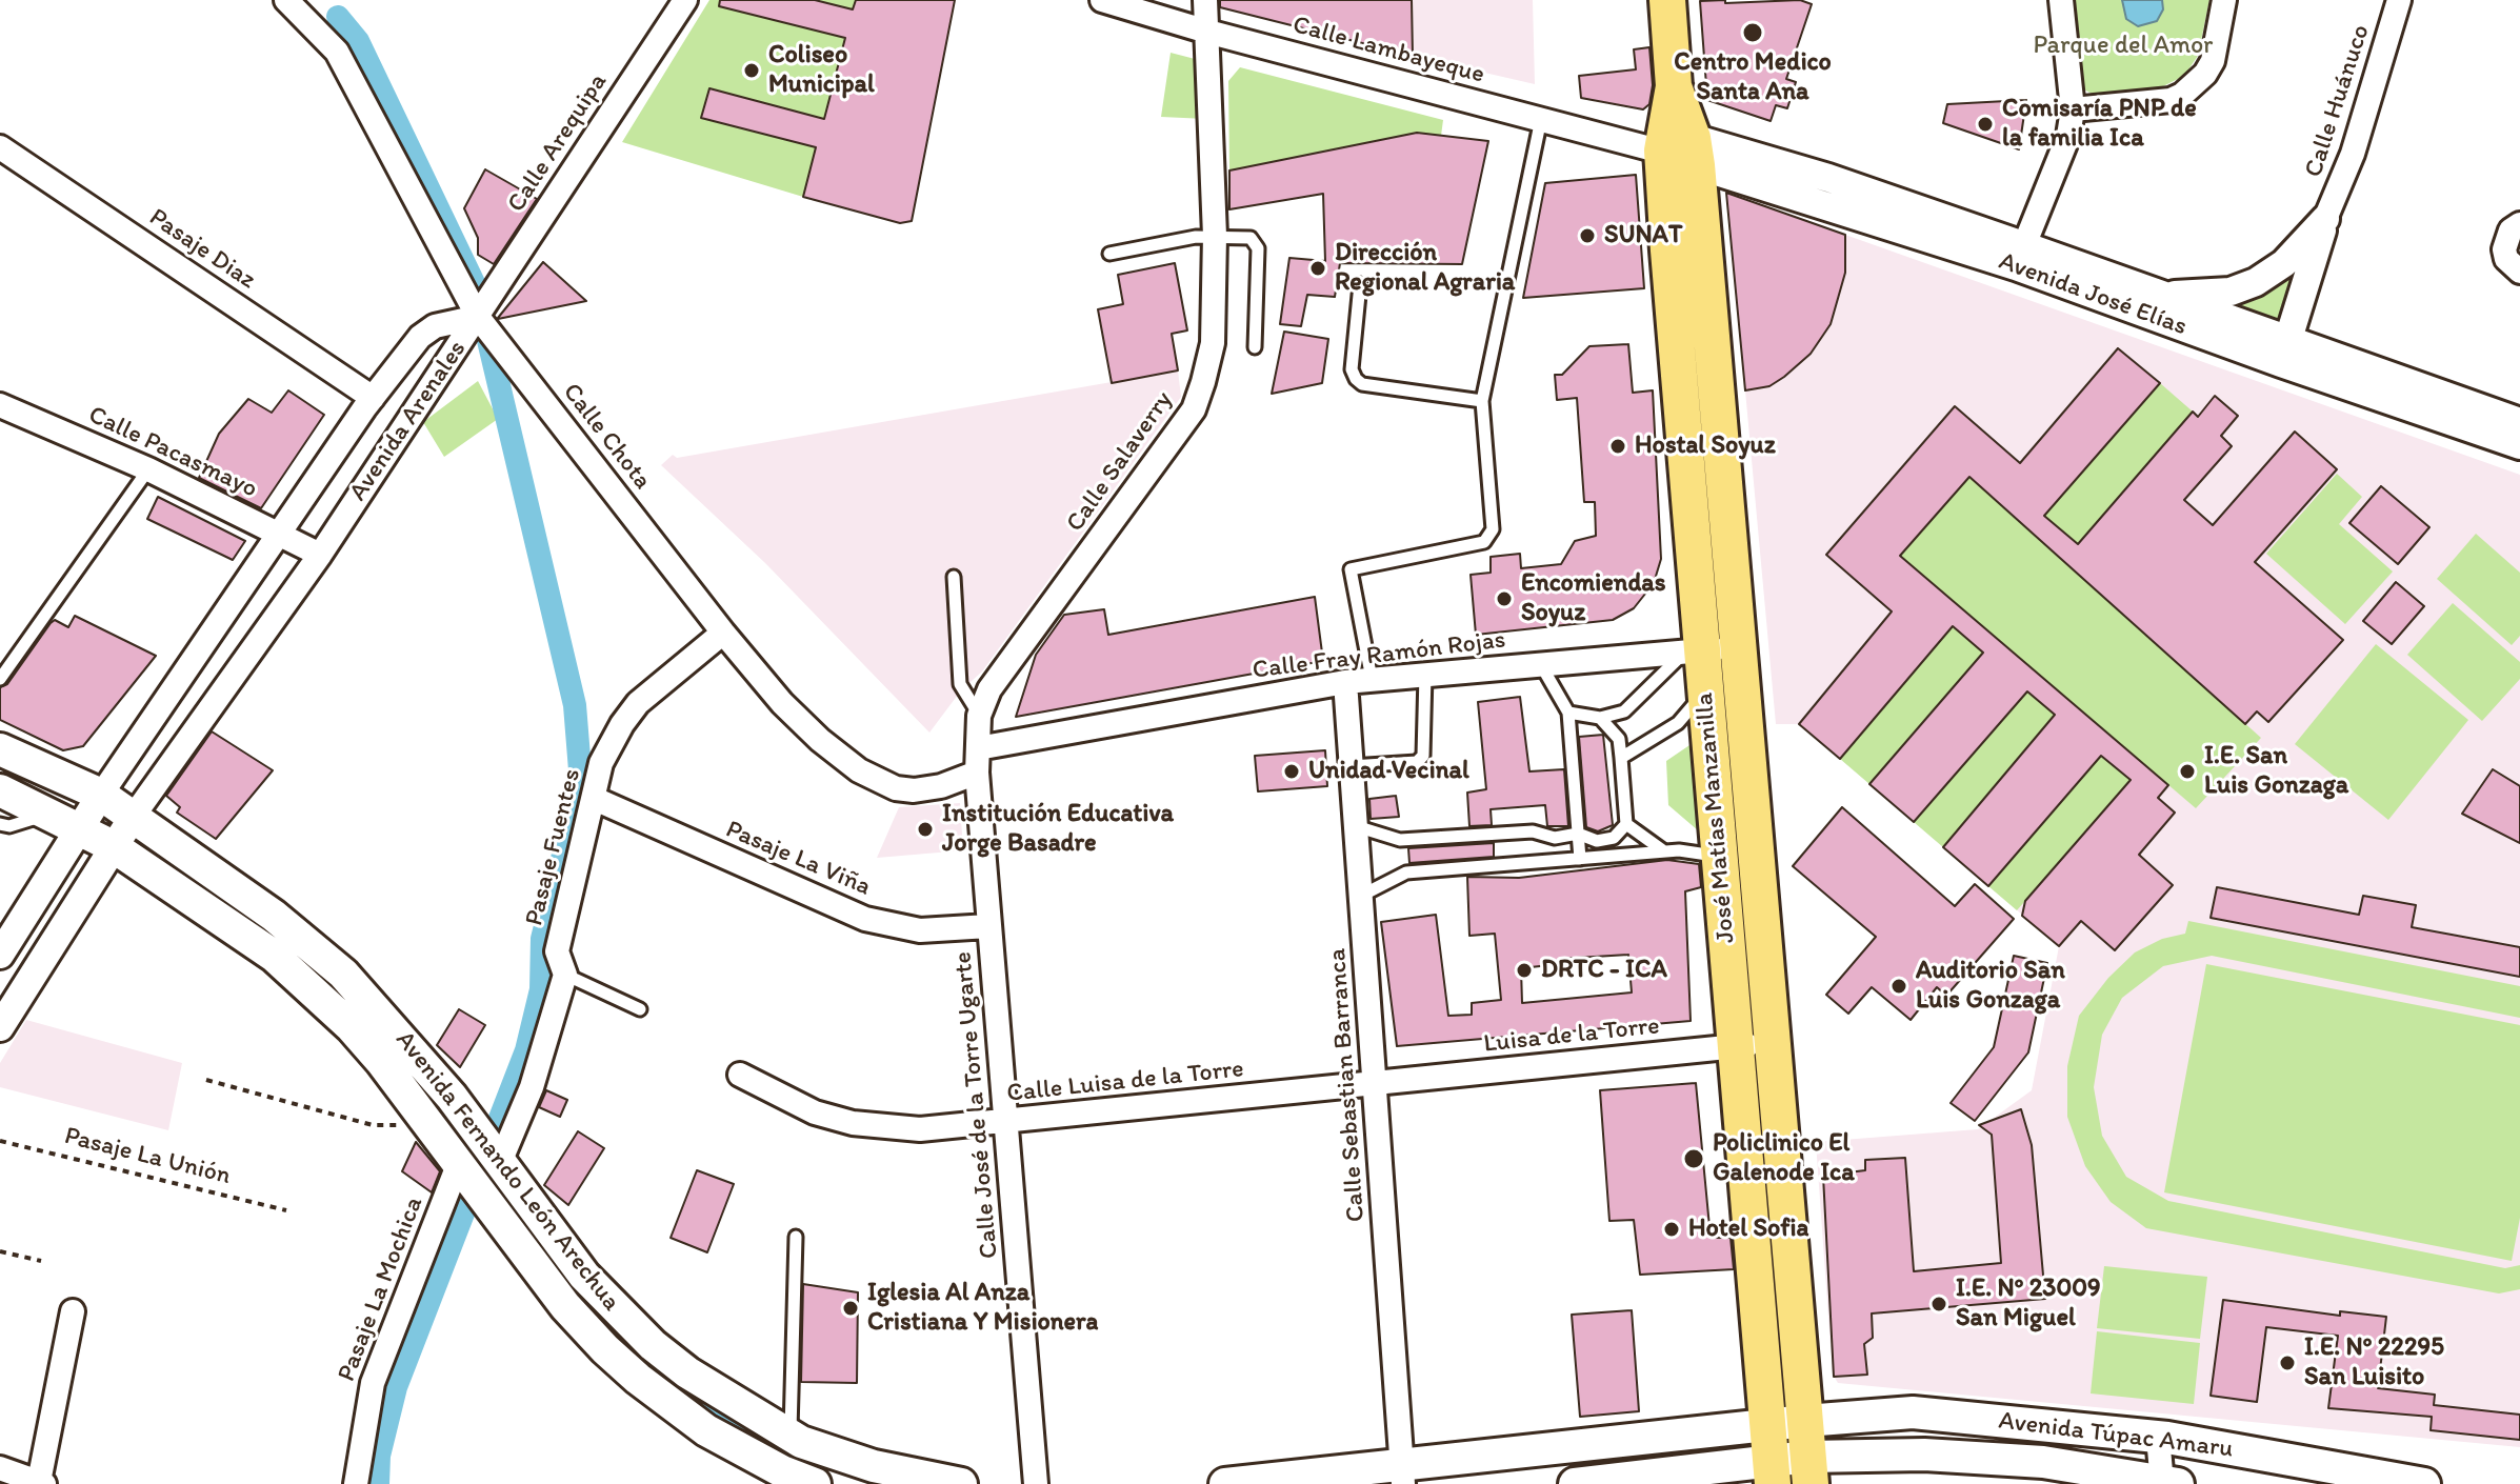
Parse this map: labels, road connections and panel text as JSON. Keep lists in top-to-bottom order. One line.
{"streets":{"main road":["José Matías Manzanilla","Avenida Fernando León Arechua","Avenida Túpac Amaru"],"street":["Calle Lambayeque","Calle Huánuco","Calle Arequipa","Pasaje Diaz","Avenida José Elías","Avenida Arenales","Calle Chota","Calle Pacasmayo","Calle Salaverry","Calle Fray Ramón Rojas","Pasaje Fuentes","Pasaje La Viña","Luisa de la Torre","Calle Luisa de la Torre","Calle Sebastian Barranca","Calle José de la Torre Ugarte","Pasaje La Mochica"],"path":["Pasaje La Unión"]},"crossings":[["Calle Lambayeque","Avenida José Elías"],["Calle Lambayeque","Calle Salaverry"],["Calle Lambayeque","José Matías Manzanilla"],["Calle Arequipa","Avenida Arenales"],["Calle Arequipa","Calle Chota"],["Pasaje Diaz","Avenida Arenales"],["Avenida José Elías","José Matías Manzanilla"],["Avenida Arenales","Calle Chota"],["Avenida Arenales","Calle Pacasmayo"],["Avenida Arenales","Avenida Fernando León Arechua"],["Calle Chota","Calle Salaverry"],["Calle Chota","Pasaje Fuentes"],["Calle Chota","Calle José de la Torre Ugarte"],["Calle Salaverry","Calle Fray Ramón Rojas"],["Calle Salaverry","Calle José de la Torre Ugarte"],["Calle Fray Ramón Rojas","José Matías Manzanilla"],["Calle Fray Ramón Rojas","Calle Sebastian Barranca"],["José Matías Manzanilla","Luisa de la Torre"],["José Matías Manzanilla","Avenida Túpac Amaru"],["Pasaje Fuentes","Pasaje La Viña"],["Pasaje Fuentes","Avenida Fernando León Arechua"],["Pasaje La Viña","Calle José de la Torre Ugarte"],["Luisa de la Torre","Calle Luisa de la Torre"],["Luisa de la Torre","Calle Sebastian Barranca"],["Calle Luisa de la Torre","Calle Sebastian Barranca"],["Calle Luisa de la Torre","Calle José de la Torre Ugarte"],["Avenida Fernando León Arechua","Pasaje La Mochica"]],"parks":["Parque del Amor"],"places":["Centro Medico Santa Ana","Coliseo Municipal","Comisaría PNP de la familia Ica","SUNAT","Dirección Regional Agraria","Hostal Soyuz","Encomiendas Soyuz","Unidad Vecinal","I.E. San Luis Gonzaga","Institución Educativa Jorge Basadre","DRTC - ICA","Auditorio San Luis Gonzaga","Policlinico El Galenode Ica","Hotel Sofia","I.E. Nº 23009 San Miguel","Iglesia Al Anza Cristiana Y Misionera","I.E. Nº 22295 San Luisito"]}
